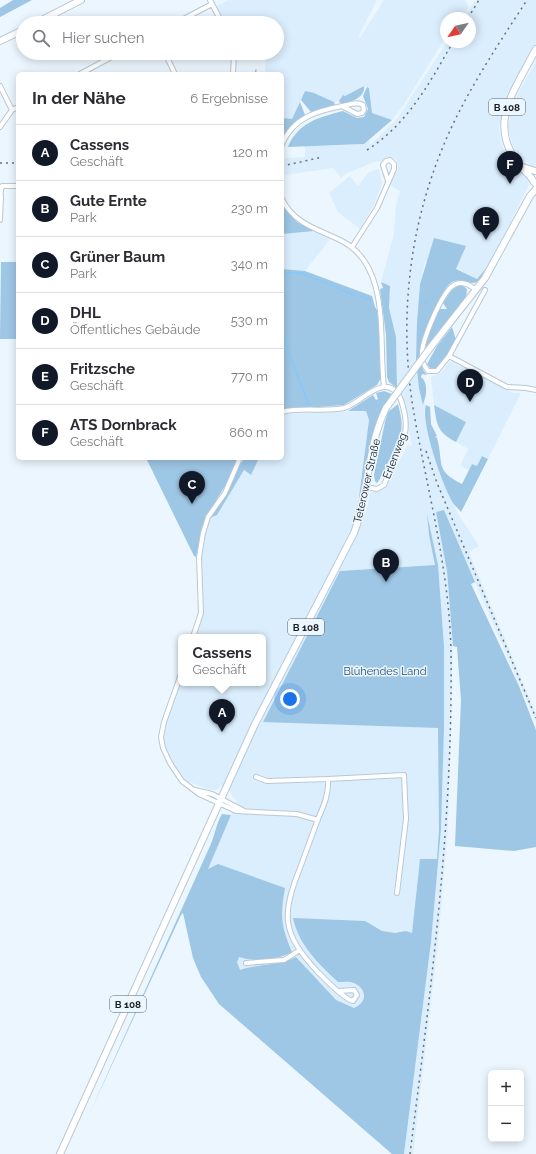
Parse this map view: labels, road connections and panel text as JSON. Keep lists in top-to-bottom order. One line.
{"streets":{"main road":["B 108","Teterower Straße"],"street":["Erlenweg"]},"crossings":[["B 108","Teterower Straße"],["Erlenweg","Teterower Straße"]],"parks":["Blühendes Land"],"north":"bottom left","page":{"search":"Hier suchen","heading":["In der Nähe","6 Ergebnisse"],"list":[{"mark":"A","name":"Cassens","note":"Geschäft","value":"120 m"},{"mark":"B","name":"Gute Ernte","note":"Park","value":"230 m"},{"mark":"C","name":"Grüner Baum","note":"Park","value":"340 m"},{"mark":"D","name":"DHL","note":"Öffentliches Gebäude","value":"530 m"},{"mark":"E","name":"Fritzsche","note":"Geschäft","value":"770 m"},{"mark":"F","name":"ATS Dornbrack","note":"Geschäft","value":"860 m"}],"pins":["F","E","D","C","B","A"],"popup":["Cassens","Geschäft"],"map_buttons":["+","−"]}}
